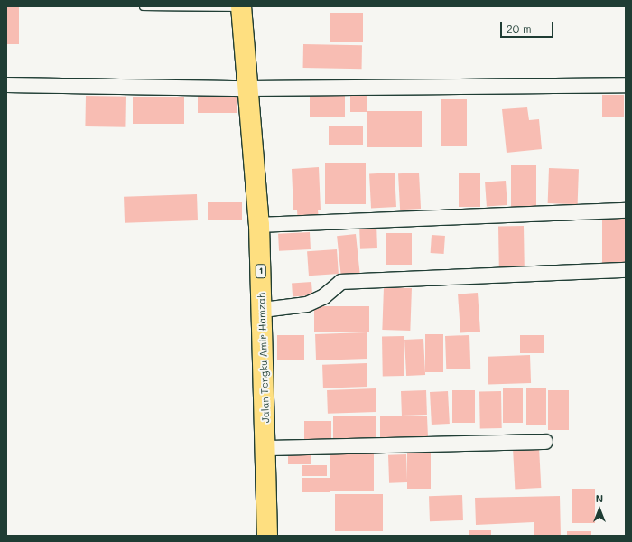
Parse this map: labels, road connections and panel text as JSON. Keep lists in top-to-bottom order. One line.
{"streets":{"highway":["1","Jalan Tengku Amir Hamzah"]},"scale_bar":"20 m","north":"top"}
